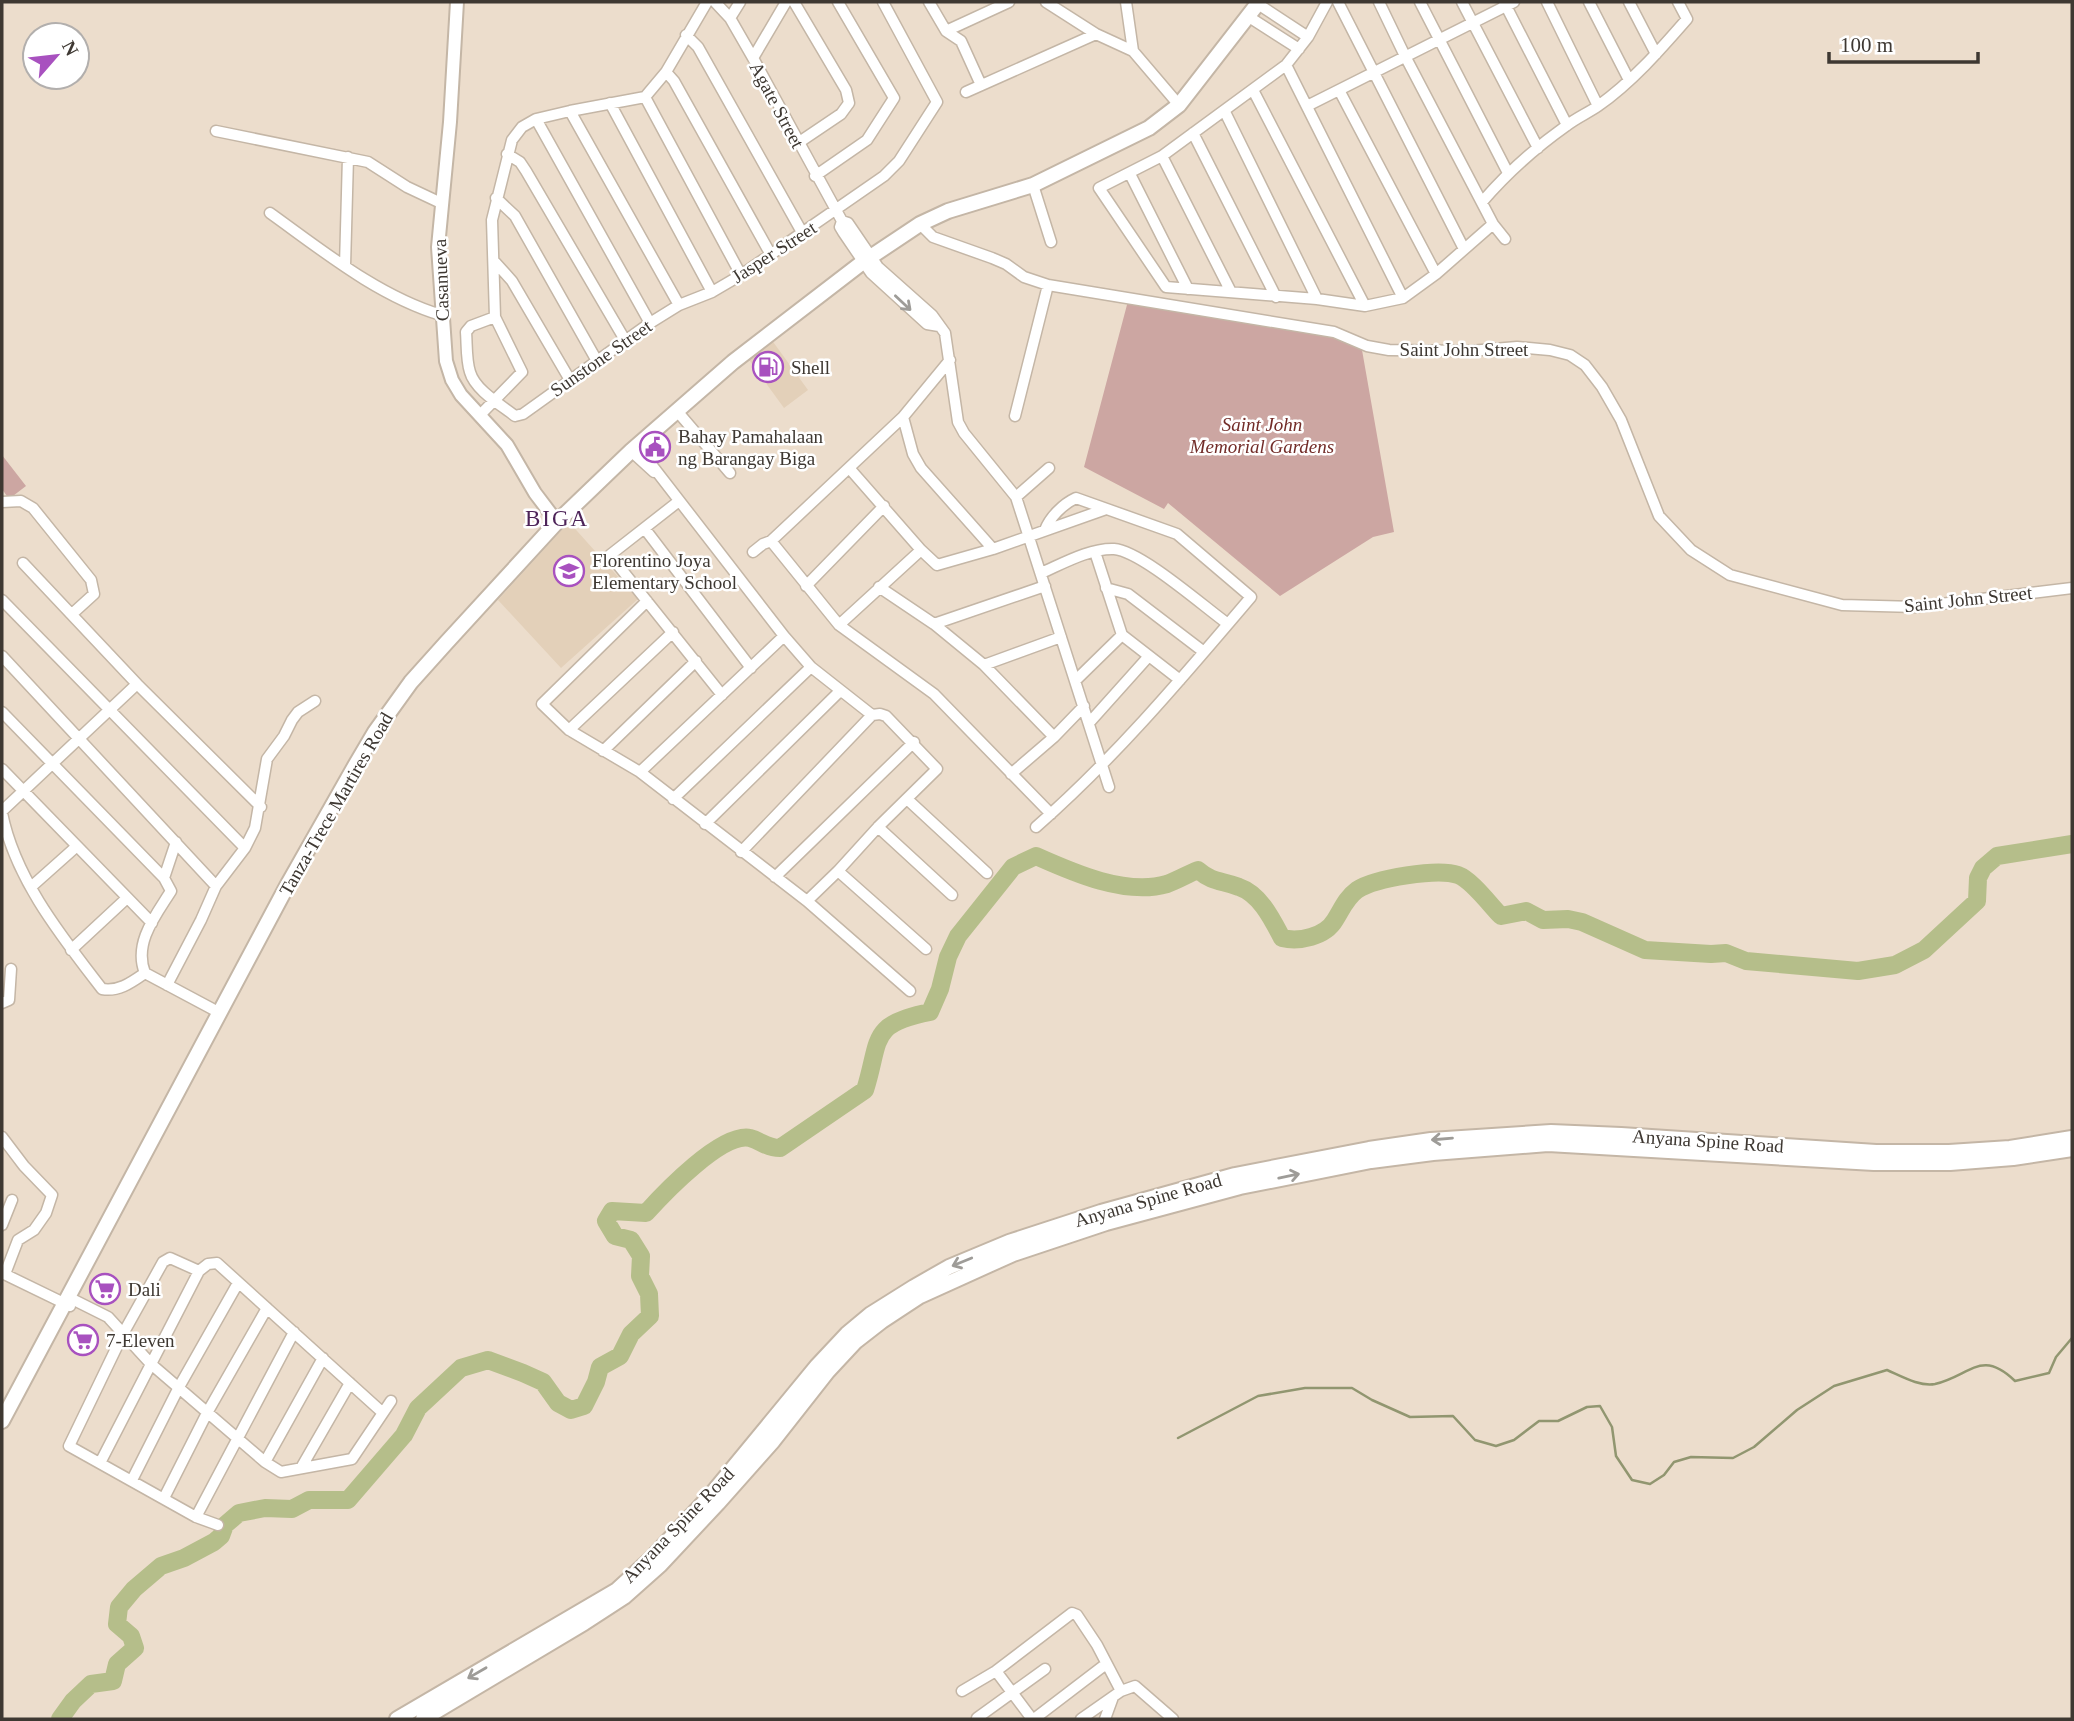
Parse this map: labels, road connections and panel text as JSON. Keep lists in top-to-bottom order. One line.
{"streets":{"main road":["Tanza-Trece Martires Road","Anyana Spine Road"],"street":["Agate Street","Jasper Street","Casanueva","Saint John Street","Sunstone Street"]},"crossings":[["Agate Street","Jasper Street"],["Agate Street","Tanza-Trece Martires Road"],["Jasper Street","Sunstone Street"],["Casanueva","Tanza-Trece Martires Road"],["Saint John Street","Tanza-Trece Martires Road"]],"districts":["BIGA"],"parks":["Saint John Memorial Gardens"],"places":{"fuel station":["Shell"],"public building":["Bahay Pamahalaan ng Barangay Biga"],"school or university":["Florentino Joya Elementary School"],"supermarket":["Dali","7-Eleven"]},"scale_bar":"100 m","north":"top right"}
